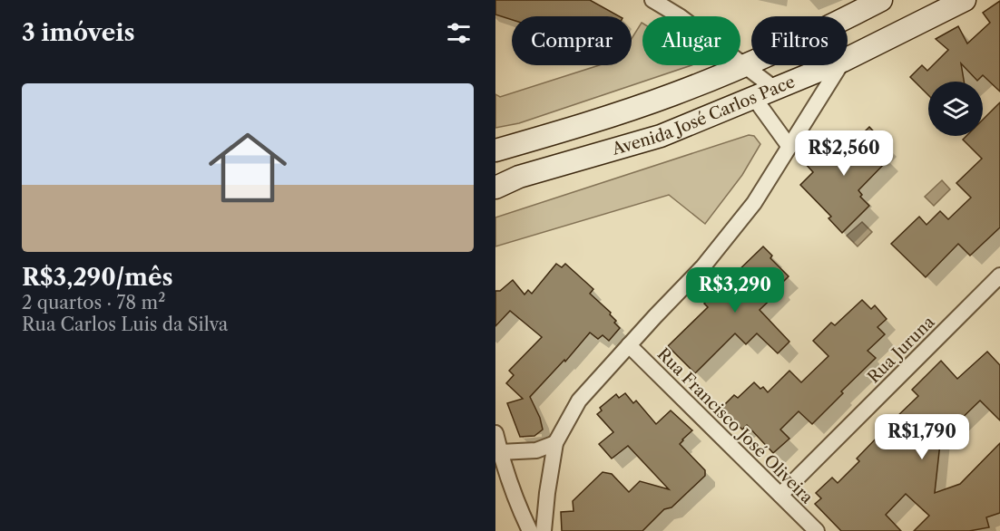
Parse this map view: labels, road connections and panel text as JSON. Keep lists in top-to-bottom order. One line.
{"streets":{"main road":["Avenida José Carlos Pace"],"street":["Rua Juruna","Rua Francisco José Oliveira"]},"crossings":[["Rua Juruna","Rua Francisco José Oliveira"]],"page":{"heading":"3 imóveis","chip":["Comprar","Alugar","Filtros"],"list":[{"name":"R$3,290/mês","note":"2 quartos · 78 m² · Rua Carlos Luis da Silva"}],"price":["R$2,560","R$3,290","R$1,790"]}}
